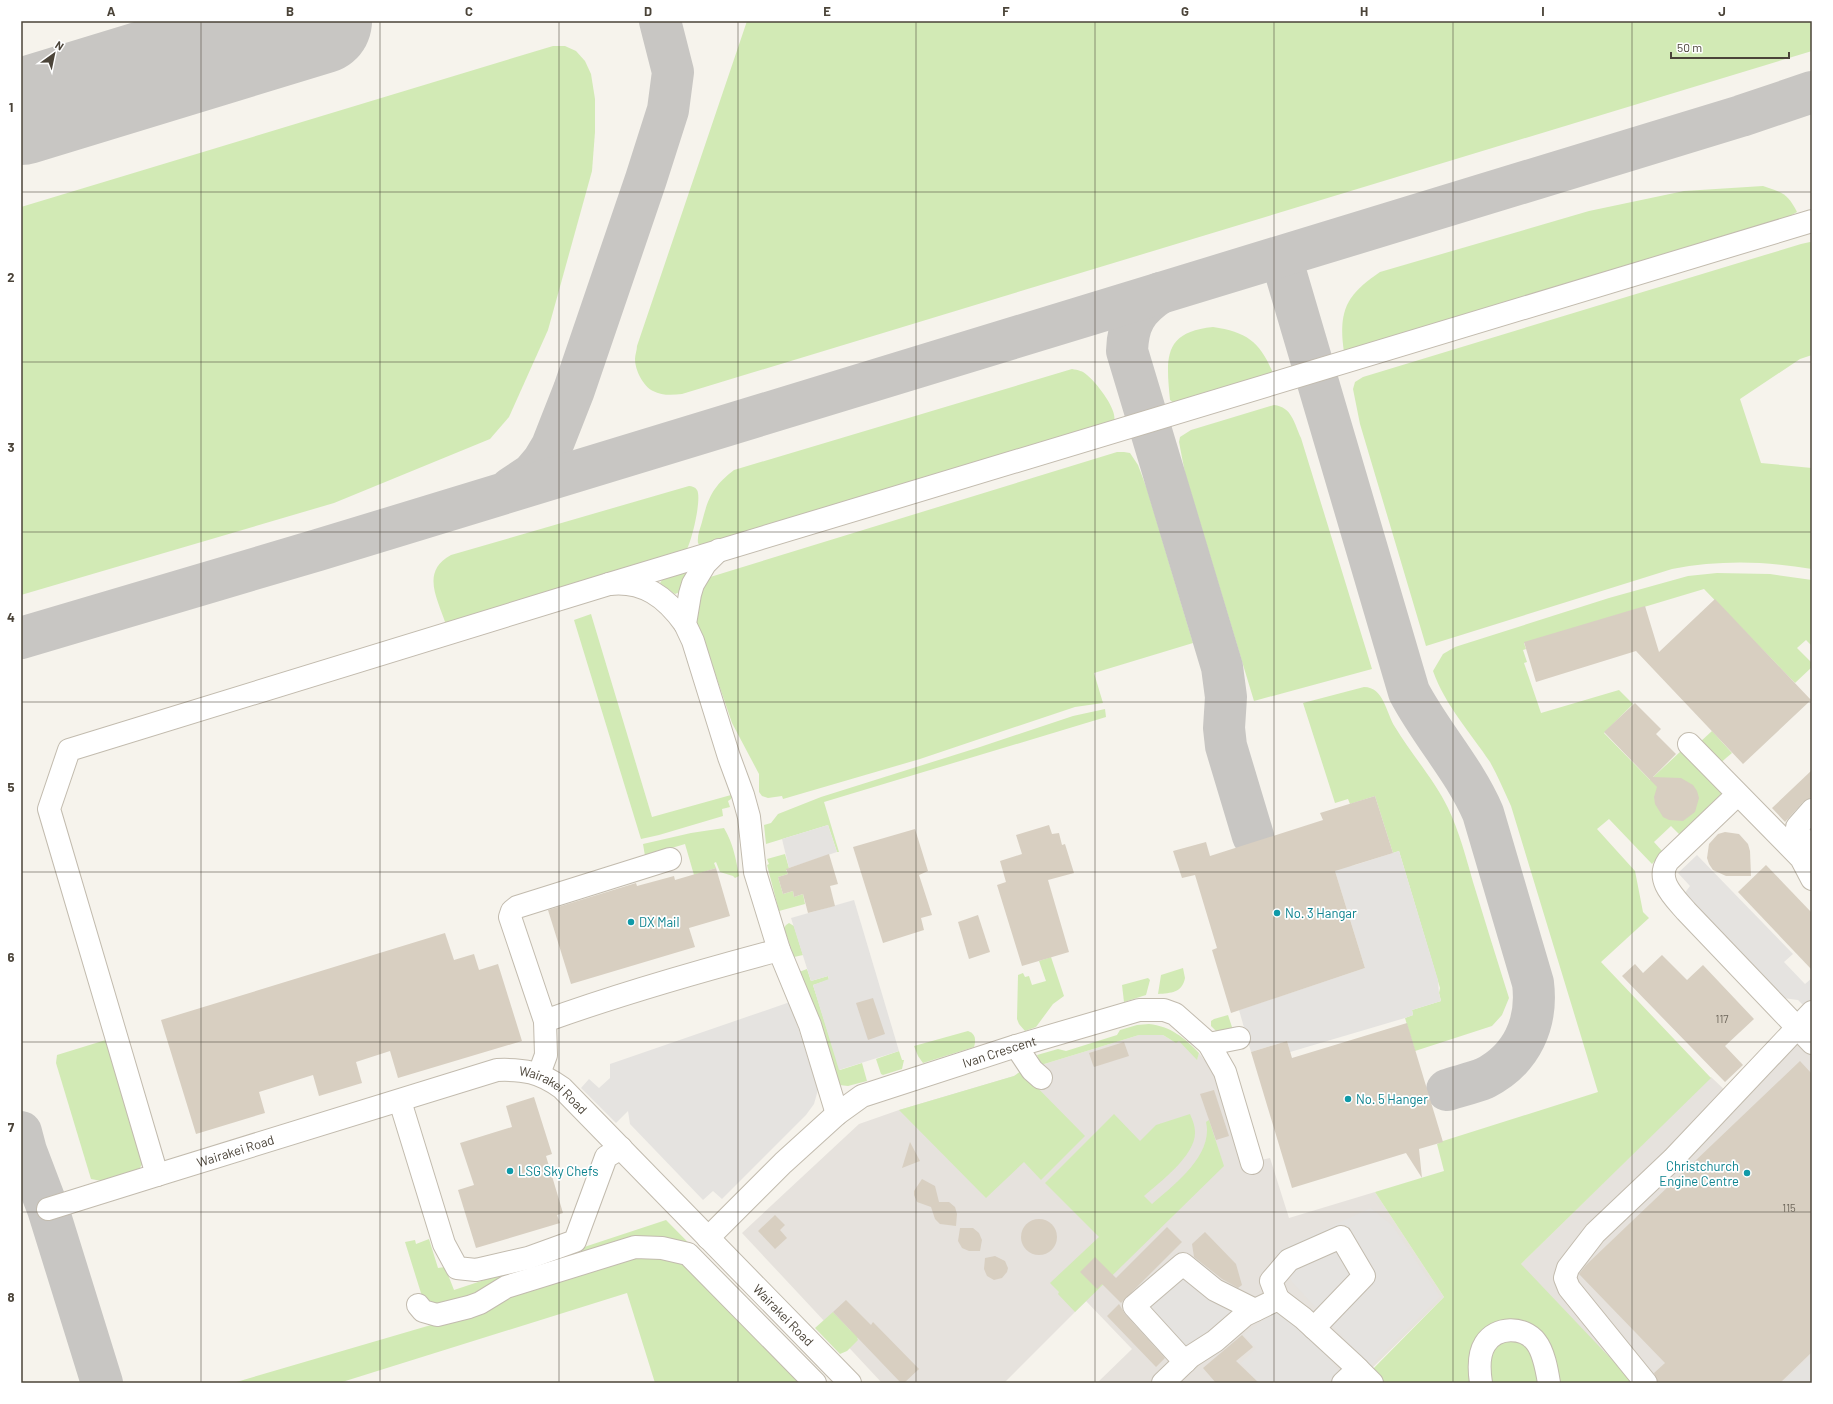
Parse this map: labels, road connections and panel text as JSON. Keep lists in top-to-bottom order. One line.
{"streets":{"street":["Ivan Crescent","Wairakei Road"]},"crossings":[["Ivan Crescent","Wairakei Road"]],"places":["No. 3 Hangar","DX Mail","No. 5 Hanger","LSG Sky Chefs","Christchurch Engine Centre"],"house_numbers":["117","115"],"scale_bar":"50 m","north":"top right","grid":{"columns":["A","B","C","D","E","F","G","H","I","J"],"rows":["1","2","3","4","5","6","7","8"]}}
